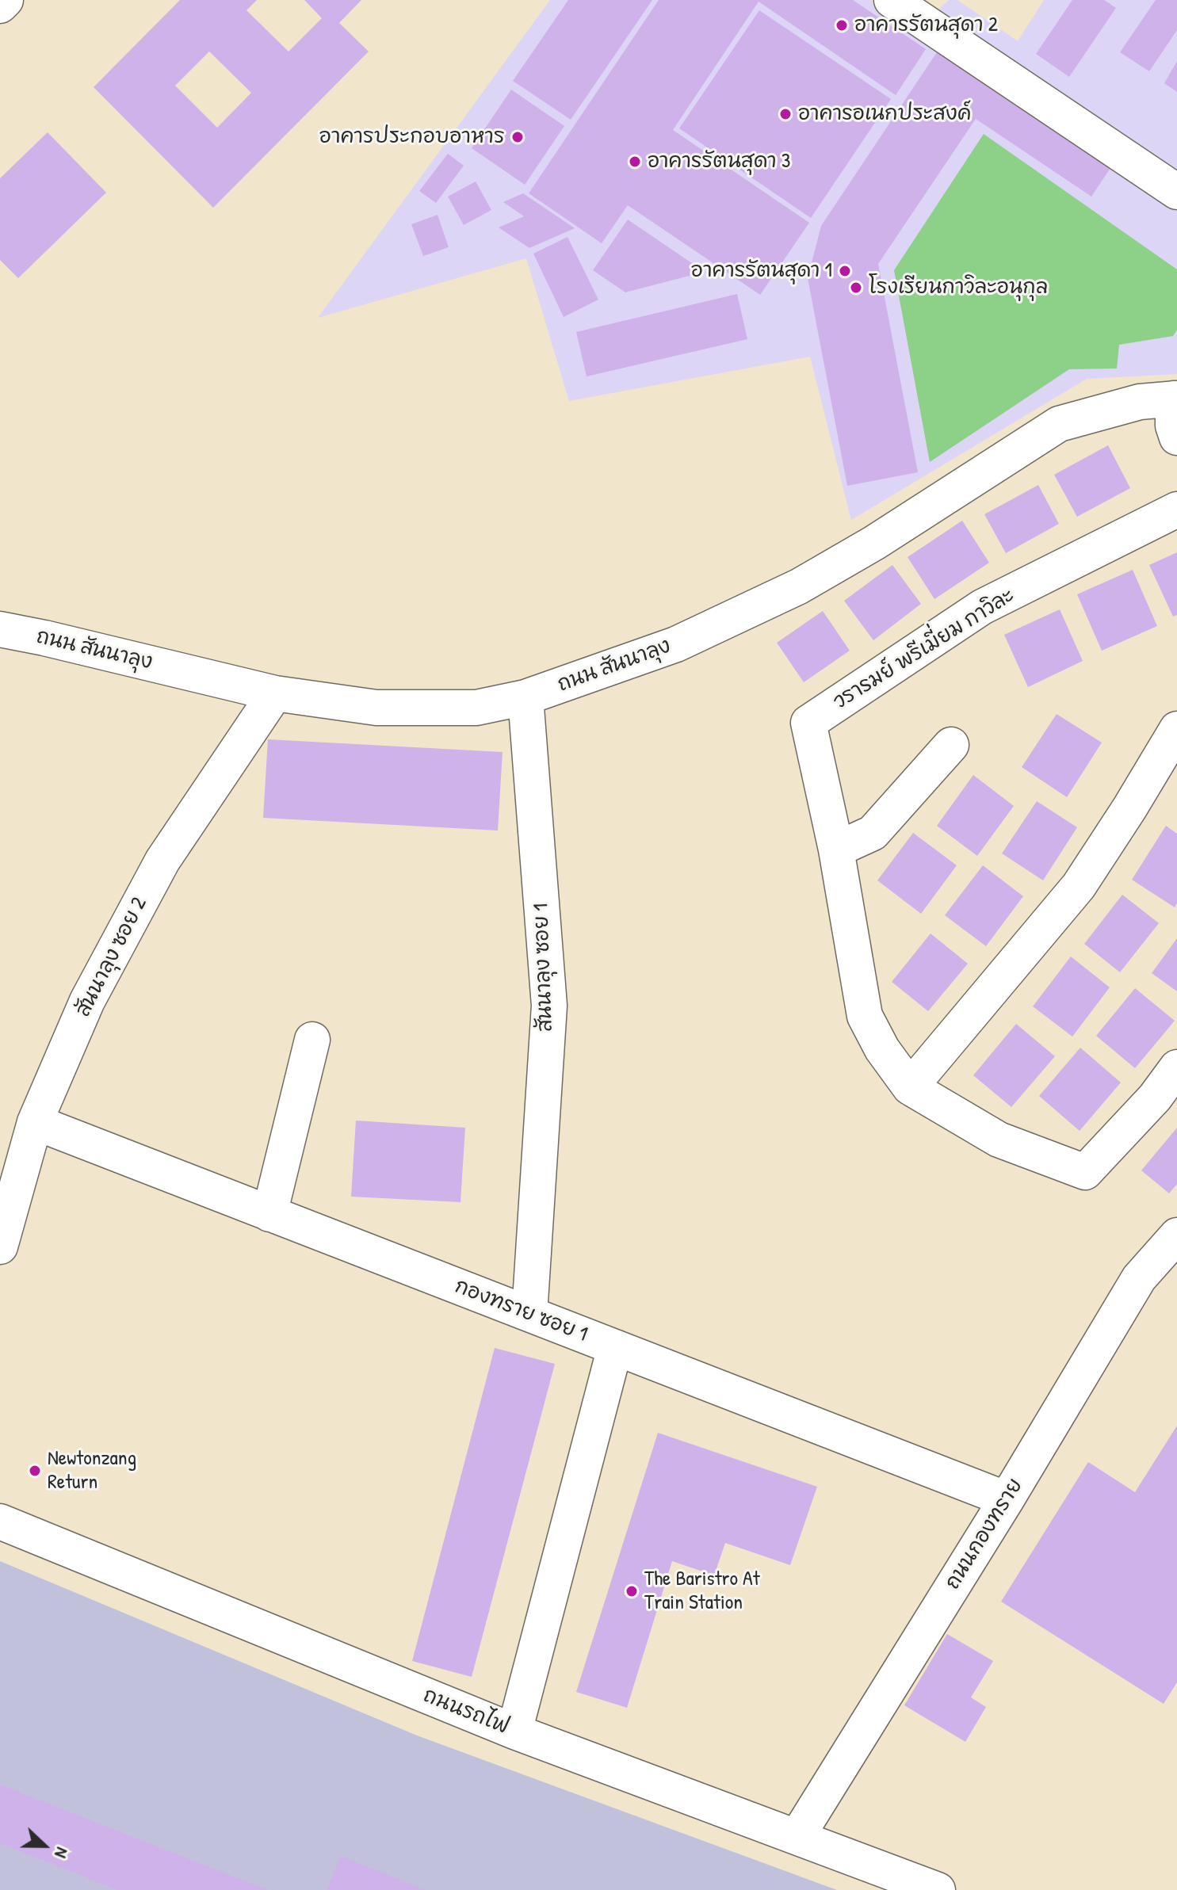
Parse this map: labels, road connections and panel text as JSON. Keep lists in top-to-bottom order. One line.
{"streets":{"street":["วรารมย์ พรีเมี่ยม กาวิละ","ถนน สันนาลุง","สันนาลุง ซอย 2","สันนาลุง ซอย 1","กองทราย ซอย 1","ถนนกองทราย","ถนนรถไฟ"]},"crossings":[["ถนน สันนาลุง","สันนาลุง ซอย 2"],["ถนน สันนาลุง","สันนาลุง ซอย 1"],["สันนาลุง ซอย 2","กองทราย ซอย 1"],["สันนาลุง ซอย 1","กองทราย ซอย 1"],["กองทราย ซอย 1","ถนนกองทราย"],["ถนนกองทราย","ถนนรถไฟ"]],"places":["อาคารรัตนสุดา 2","อาคารอเนกประสงค์","อาคารประกอบอาหาร","อาคารรัตนสุดา 3","อาคารรัตนสุดา 1","โรงเรียนกาวิละอนุกุล","Newtonzang Return","The Baristro At Train Station"],"north":"right"}
